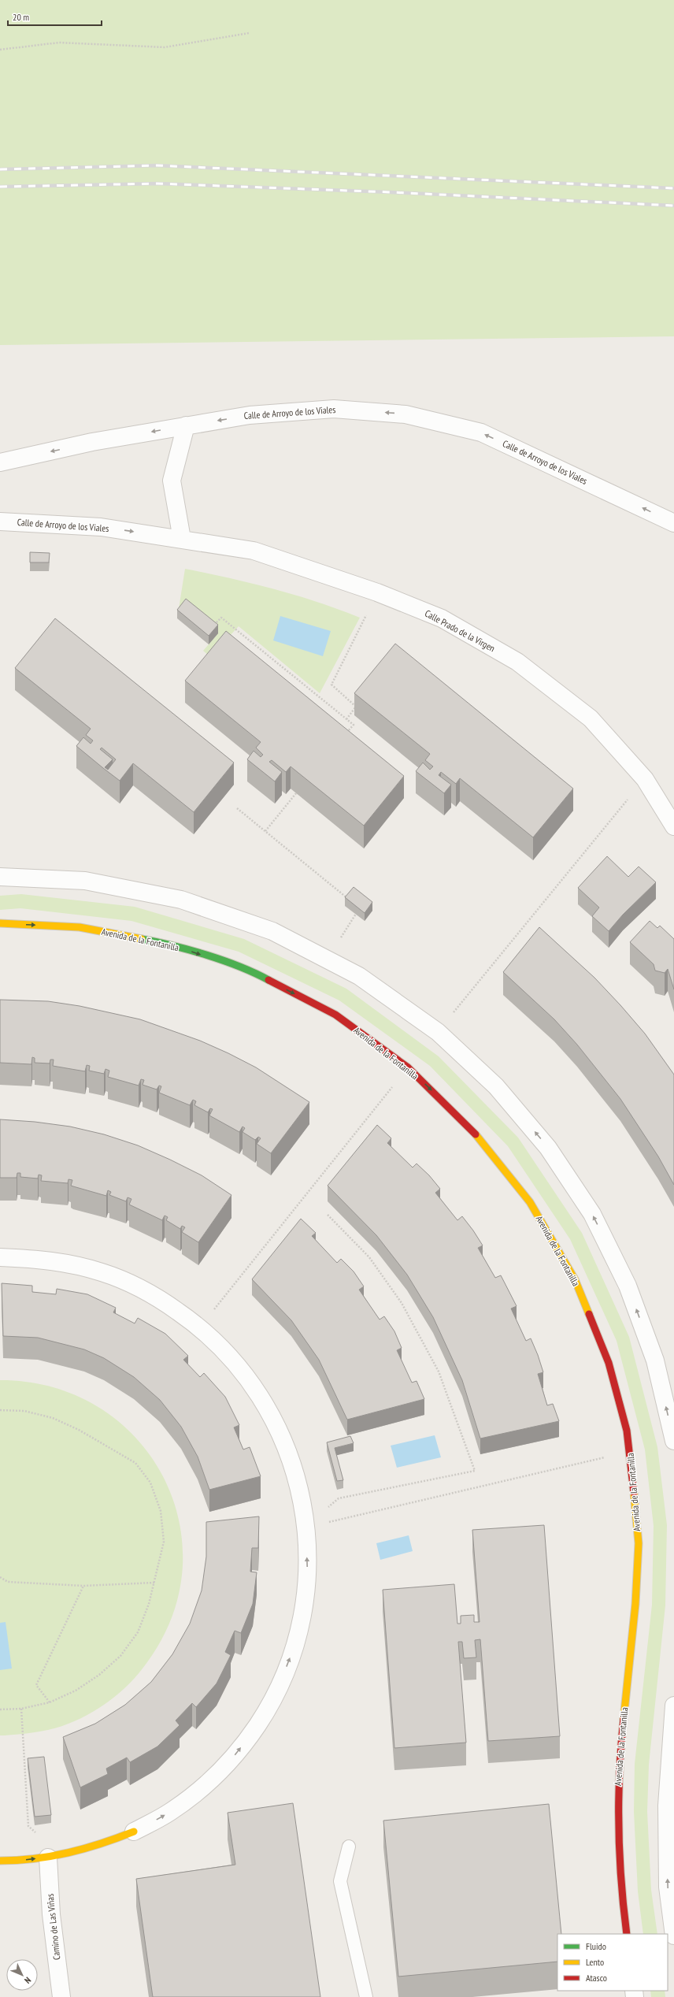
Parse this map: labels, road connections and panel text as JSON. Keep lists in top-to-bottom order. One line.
{"streets":{"street":["Calle de Arroyo de los Viales","Calle Prado de la Virgen","Avenida de la Fontanilla","Camino de Las Viñas"]},"crossings":[["Calle de Arroyo de los Viales","Calle Prado de la Virgen"]],"legend":["Fluido","Lento","Atasco"],"scale_bar":"20 m","north":"bottom right"}
